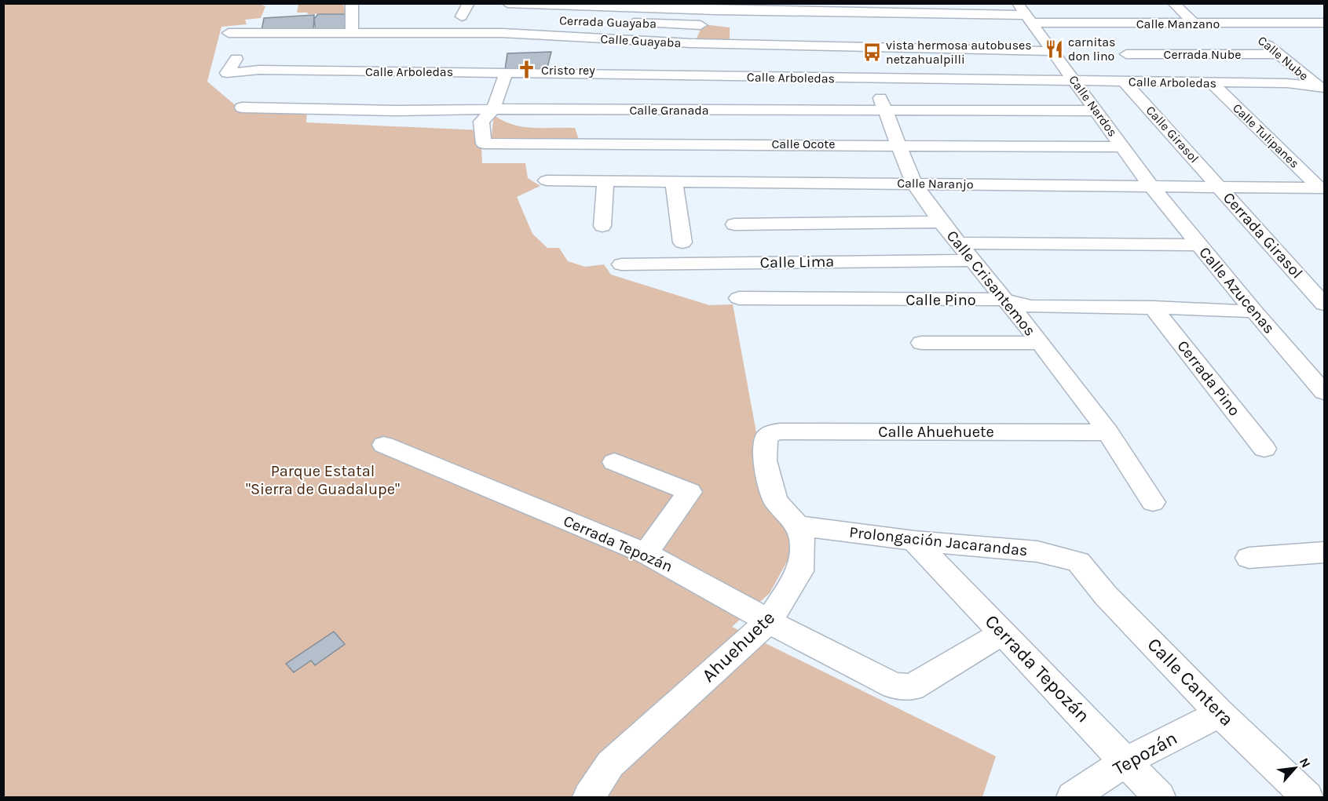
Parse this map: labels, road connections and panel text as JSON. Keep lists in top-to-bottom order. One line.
{"streets":{"street":["Cerrada Guayaba","Calle Manzano","Calle Guayaba","Cerrada Nube","Calle Nube","Calle Arboledas","Calle Nardos","Calle Granada","Calle Girasol","Calle Tulipanes","Calle Ocote","Calle Naranjo","Cerrada Girasol","Calle Lima","Calle Crisantemos","Calle Azucenas","Calle Pino","Cerrada Pino","Calle Ahuehuete","Prolongación Jacarandas","Cerrada Tepozán","Ahuehuete","Calle Cantera","Tepozán"]},"crossings":[["Calle Manzano","Calle Nube"],["Calle Manzano","Calle Nardos"],["Calle Guayaba","Calle Nardos"],["Calle Guayaba","Calle Crisantemos"],["Cerrada Nube","Calle Nube"],["Calle Nube","Calle Arboledas"],["Calle Arboledas","Calle Nardos"],["Calle Arboledas","Calle Girasol"],["Calle Arboledas","Calle Tulipanes"],["Calle Arboledas","Calle Crisantemos"],["Calle Nardos","Calle Granada"],["Calle Nardos","Calle Ocote"],["Calle Nardos","Calle Naranjo"],["Calle Nardos","Calle Azucenas"],["Calle Granada","Calle Ocote"],["Calle Granada","Calle Crisantemos"],["Calle Girasol","Calle Naranjo"],["Calle Girasol","Cerrada Girasol"],["Calle Tulipanes","Calle Naranjo"],["Calle Ocote","Calle Crisantemos"],["Calle Naranjo","Cerrada Girasol"],["Calle Naranjo","Calle Crisantemos"],["Calle Naranjo","Calle Azucenas"],["Calle Lima","Calle Crisantemos"],["Calle Crisantemos","Calle Pino"],["Calle Crisantemos","Calle Ahuehuete"],["Calle Azucenas","Calle Pino"],["Calle Pino","Cerrada Pino"],["Calle Ahuehuete","Prolongación Jacarandas"],["Calle Ahuehuete","Ahuehuete"],["Prolongación Jacarandas","Cerrada Tepozán"],["Prolongación Jacarandas","Ahuehuete"],["Prolongación Jacarandas","Calle Cantera"],["Cerrada Tepozán","Ahuehuete"],["Cerrada Tepozán","Tepozán"],["Calle Cantera","Tepozán"]],"parks":["Parque Estatal \"Sierra de Guadalupe\""],"places":{"restaurant":["carnitas don lino"],"bus stop":["vista hermosa autobuses netzahualpilli"],"church":["Cristo rey"]},"north":"top right"}
